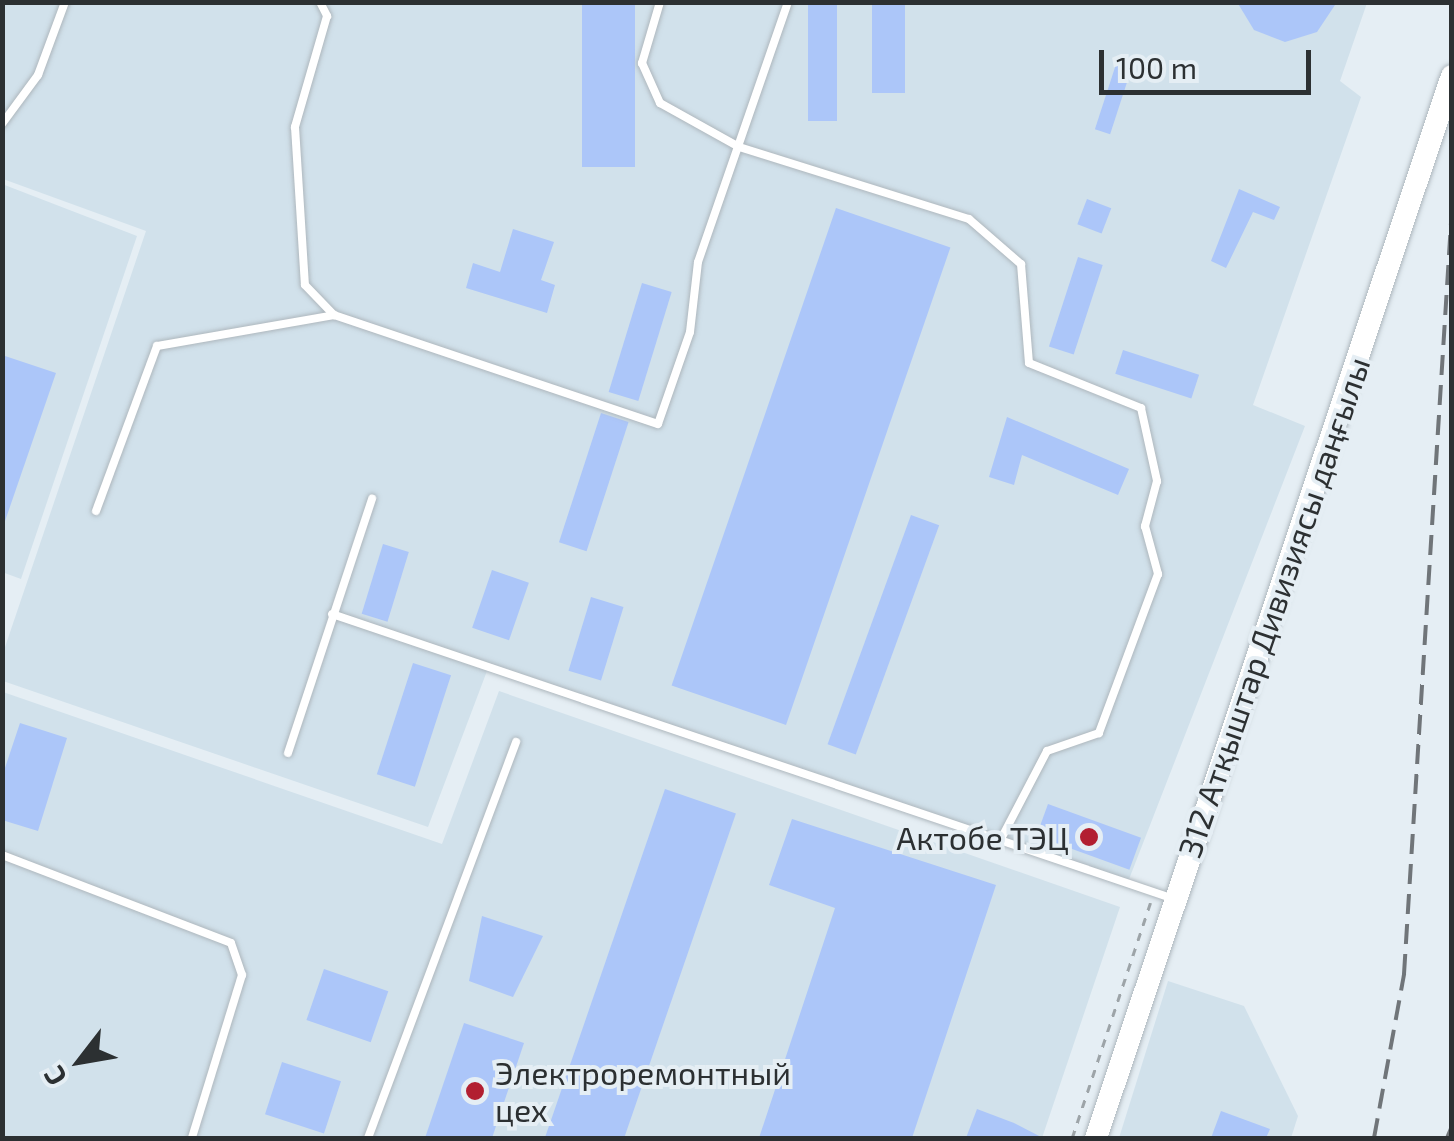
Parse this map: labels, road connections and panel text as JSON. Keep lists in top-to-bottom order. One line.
{"streets":{"highway":["312 Атқыштар Дивизиясы даңғылы"]},"places":["Актобе ТЭЦ","Электроремонтный цех"],"scale_bar":"100 m","north":"bottom left"}
